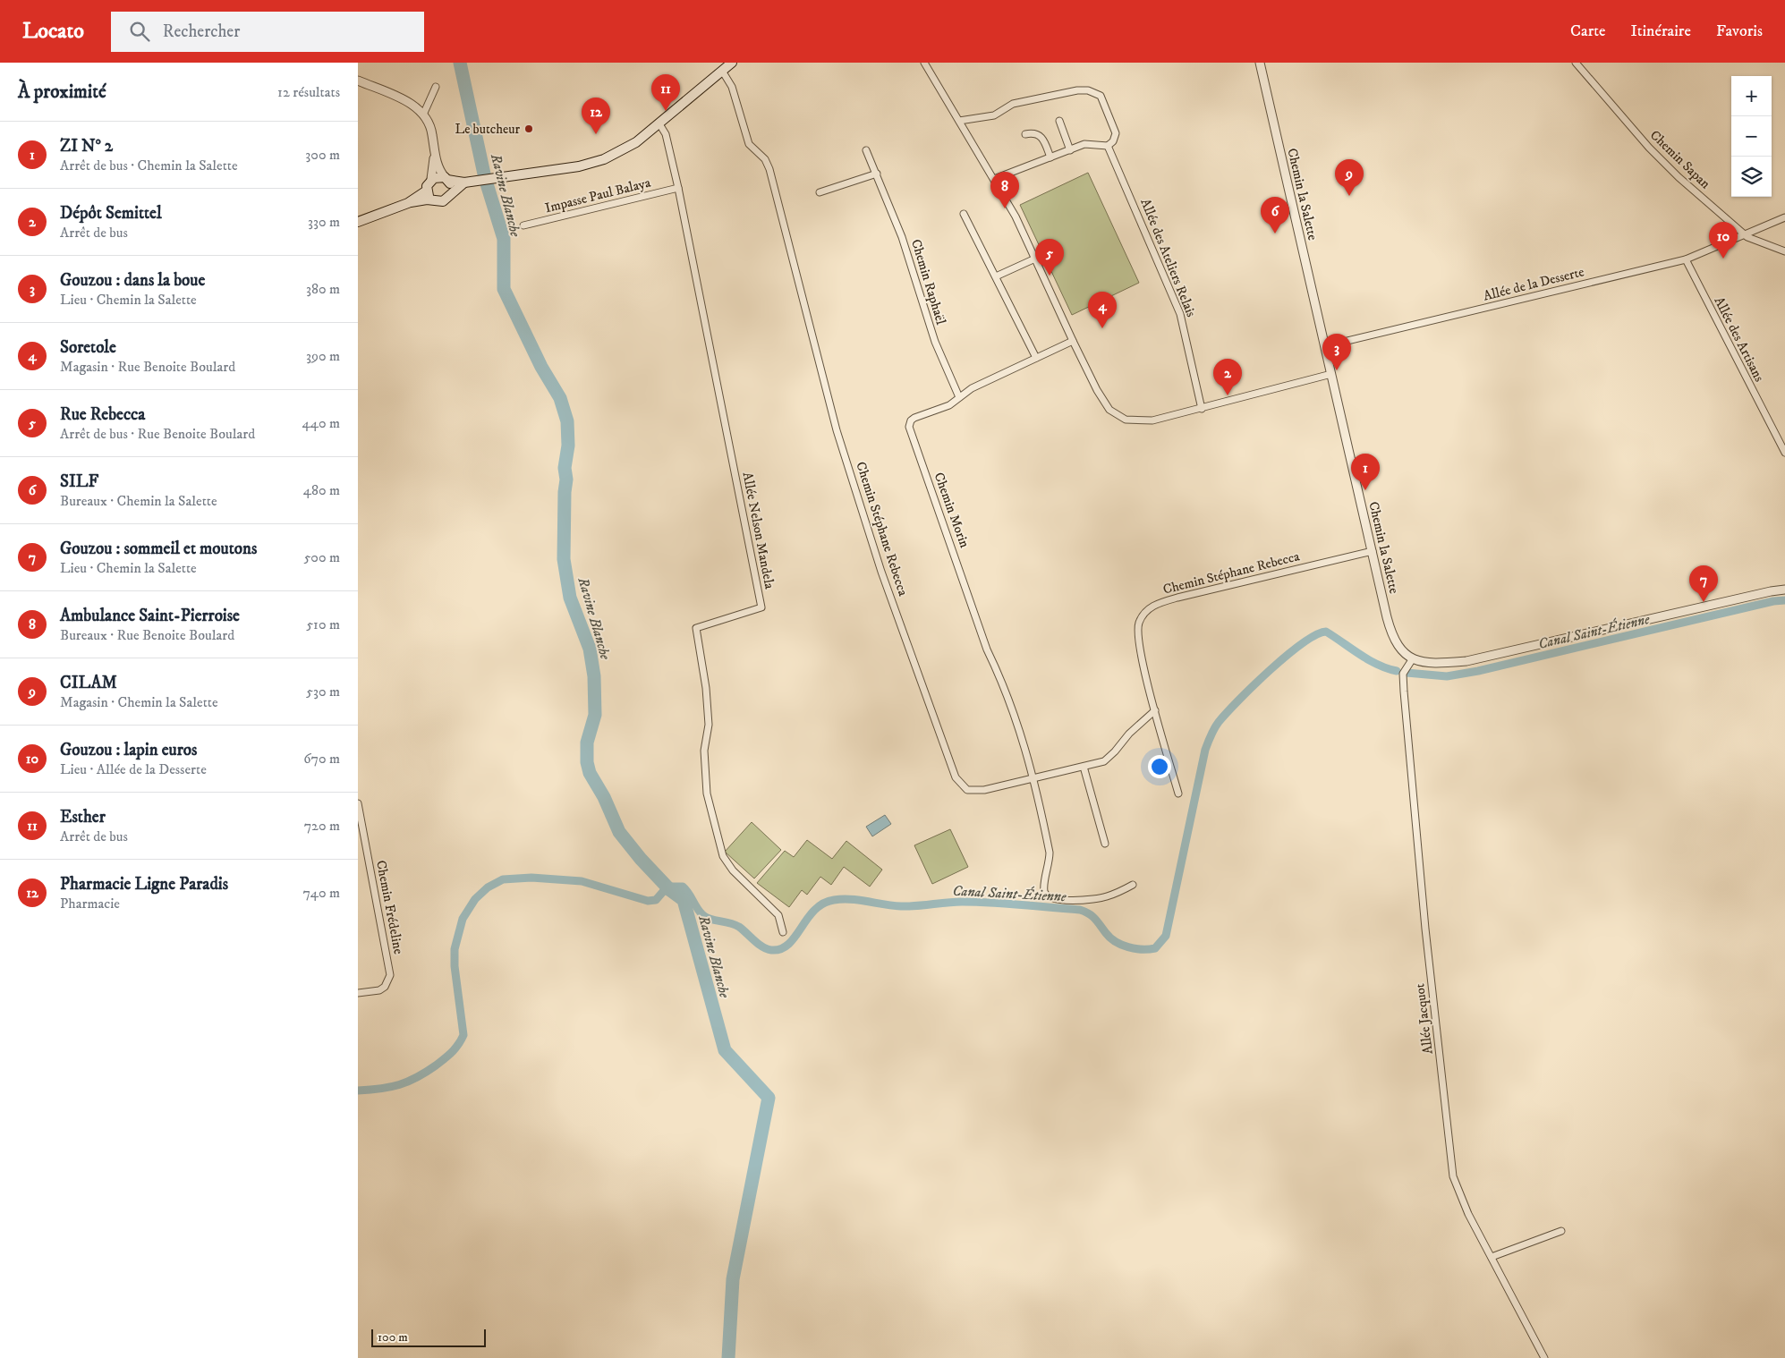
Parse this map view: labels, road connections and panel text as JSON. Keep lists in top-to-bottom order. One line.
{"streets":{"street":["Chemin Sapan","Chemin la Salette","Impasse Paul Balaya","Allée des Ateliers Relais","Chemin Raphaël","Allée de la Desserte","Allée des Artisans","Chemin Morin","Chemin Stéphane Rebecca","Allée Nelson Mandela","Chemin Frédeline","Allée Jacquot"]},"crossings":[["Chemin Sapan","Allée de la Desserte"],["Chemin la Salette","Allée de la Desserte"],["Chemin la Salette","Chemin Stéphane Rebecca"],["Chemin la Salette","Allée Jacquot"],["Impasse Paul Balaya","Allée Nelson Mandela"],["Chemin Raphaël","Chemin Morin"],["Allée de la Desserte","Allée des Artisans"],["Chemin Morin","Chemin Stéphane Rebecca"]],"water":["Ravine Blanche","Canal Saint-Étienne"],"places":["Le butcheur"],"scale_bar":"100 m","page":{"header":"Locato","search":"Rechercher","nav":["Carte","Itinéraire","Favoris"],"heading":["À proximité","12 résultats"],"pins":["11","12","9","8","6","10","5","4","3","2","1","7"],"map_buttons":["+","−"],"list":[{"mark":"1","name":"ZI N° 2","note":"Arrêt de bus · Chemin la Salette","value":"300 m"},{"mark":"2","name":"Dépôt Semittel","note":"Arrêt de bus","value":"330 m"},{"mark":"3","name":"Gouzou : dans la boue","note":"Lieu · Chemin la Salette","value":"380 m"},{"mark":"4","name":"Soretole","note":"Magasin · Rue Benoite Boulard","value":"390 m"},{"mark":"5","name":"Rue Rebecca","note":"Arrêt de bus · Rue Benoite Boulard","value":"440 m"},{"mark":"6","name":"SILF","note":"Bureaux · Chemin la Salette","value":"480 m"},{"mark":"7","name":"Gouzou : sommeil et moutons","note":"Lieu · Chemin la Salette","value":"500 m"},{"mark":"8","name":"Ambulance Saint-Pierroise","note":"Bureaux · Rue Benoite Boulard","value":"510 m"},{"mark":"9","name":"CILAM","note":"Magasin · Chemin la Salette","value":"530 m"},{"mark":"10","name":"Gouzou : lapin euros","note":"Lieu · Allée de la Desserte","value":"670 m"},{"mark":"11","name":"Esther","note":"Arrêt de bus","value":"720 m"},{"mark":"12","name":"Pharmacie Ligne Paradis","note":"Pharmacie","value":"740 m"}],"scale":"100 m"}}
